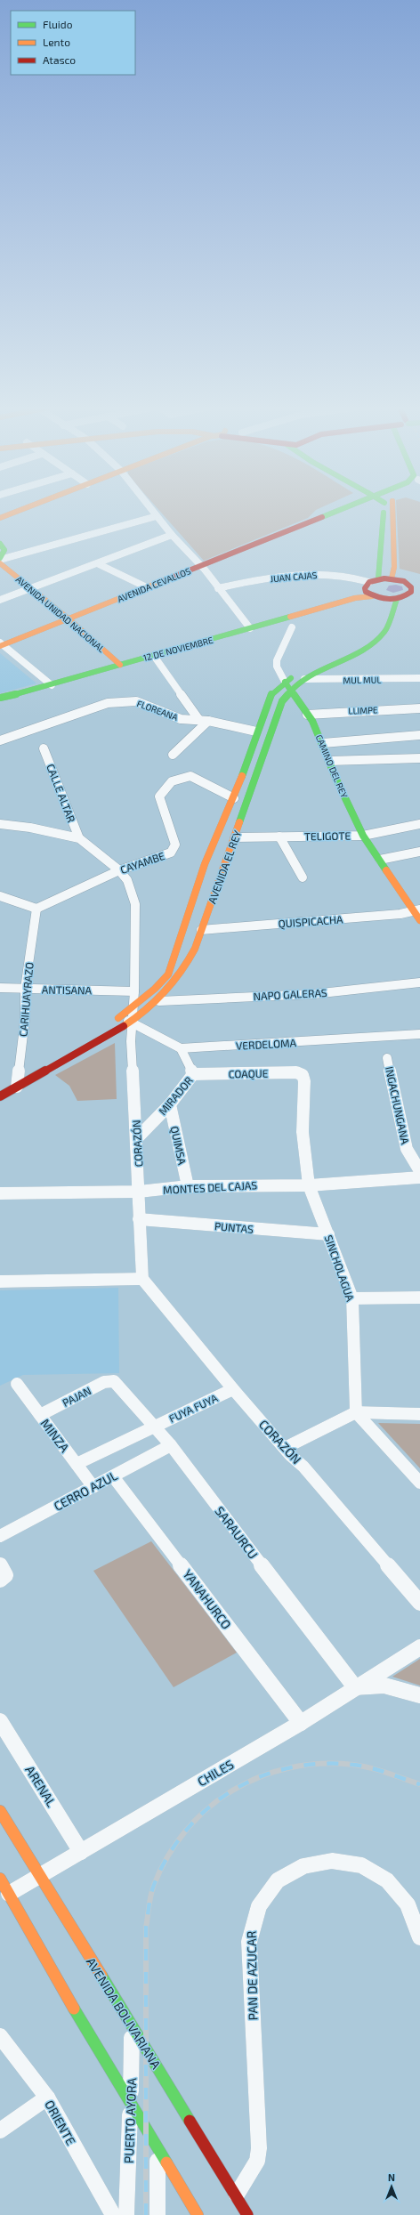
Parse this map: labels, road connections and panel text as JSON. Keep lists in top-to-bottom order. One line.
{"streets":{"main road":["AVENIDA CEVALLOS","AVENIDA UNIDAD NACIONAL","12 DE NOVIEMBRE","CAMINO DEL REY","AVENIDA EL REY","AVENIDA BOLIVARIANA"],"street":["JUAN CAJAS","MUL MUL","FLOREANA","LLIMPE","CALLE ALTAR","TELIGOTE","CAYAMBE","QUISPICACHA","ANTISANA","NAPO GALERAS","CARIHUAYRAZO","VERDELOMA","COAQUE","MIRADOR","INGACHUNGANA","CORAZÓN","QUIMSA","MONTES DEL CAJAS","PUNTAS","SINCHOLAGUA","PAJAN","FUYA FUYA","MINZA","CERRO AZUL","SARAURCU","YANAHURCO","CHILES","ARENAL","PAN DE AZUCAR","PUERTO AYORA","ORIENTE"]},"crossings":[["AVENIDA CEVALLOS","AVENIDA UNIDAD NACIONAL"],["AVENIDA UNIDAD NACIONAL","12 DE NOVIEMBRE"],["MUL MUL","AVENIDA EL REY"],["FLOREANA","AVENIDA EL REY"],["LLIMPE","CAMINO DEL REY"],["CAMINO DEL REY","TELIGOTE"],["CAMINO DEL REY","AVENIDA EL REY"],["CAMINO DEL REY","QUISPICACHA"],["TELIGOTE","AVENIDA EL REY"],["CAYAMBE","AVENIDA EL REY"],["CAYAMBE","CARIHUAYRAZO"],["CAYAMBE","CORAZÓN"],["AVENIDA EL REY","QUISPICACHA"],["AVENIDA EL REY","NAPO GALERAS"],["AVENIDA EL REY","CARIHUAYRAZO"],["AVENIDA EL REY","CORAZÓN"],["ANTISANA","CARIHUAYRAZO"],["ANTISANA","CORAZÓN"],["VERDELOMA","MIRADOR"],["COAQUE","MIRADOR"],["COAQUE","SINCHOLAGUA"],["MIRADOR","CORAZÓN"],["MIRADOR","QUIMSA"],["CORAZÓN","MONTES DEL CAJAS"],["CORAZÓN","PUNTAS"],["CORAZÓN","FUYA FUYA"],["QUIMSA","MONTES DEL CAJAS"],["MONTES DEL CAJAS","SINCHOLAGUA"],["PUNTAS","SINCHOLAGUA"],["PAJAN","MINZA"],["PAJAN","SARAURCU"],["FUYA FUYA","SARAURCU"],["MINZA","CERRO AZUL"],["CERRO AZUL","SARAURCU"],["CERRO AZUL","YANAHURCO"],["SARAURCU","CHILES"],["YANAHURCO","CHILES"],["CHILES","ARENAL"],["CHILES","AVENIDA BOLIVARIANA"],["PAN DE AZUCAR","AVENIDA BOLIVARIANA"],["AVENIDA BOLIVARIANA","PUERTO AYORA"]],"legend":["Fluido","Lento","Atasco"],"north":"top"}
